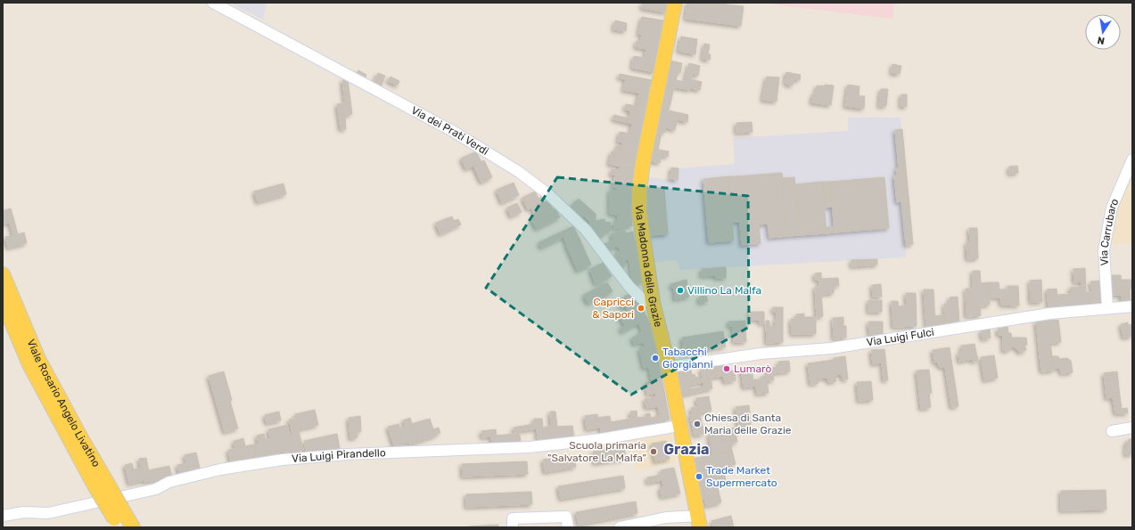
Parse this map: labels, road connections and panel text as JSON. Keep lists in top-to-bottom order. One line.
{"streets":{"main road":["Via Madonna delle Grazie","Viale Rosario Angelo Livatino"],"street":["Via dei Prati Verdi","Via Carrubaro","Via Luigi Fulci","Via Luigi Pirandello"]},"crossings":[["Via dei Prati Verdi","Via Madonna delle Grazie"],["Via Carrubaro","Via Luigi Fulci"],["Via Madonna delle Grazie","Via Luigi Fulci"],["Via Madonna delle Grazie","Via Luigi Pirandello"]],"districts":["Grazia"],"places":["Villino La Malfa","Capricci & Sapori","Tabacchi Giorgianni","Lumarò","Chiesa di Santa Maria delle Grazie","Scuola primaria \"Salvatore La Malfa\"","Trade Market Supermercato"],"north":"bottom"}
